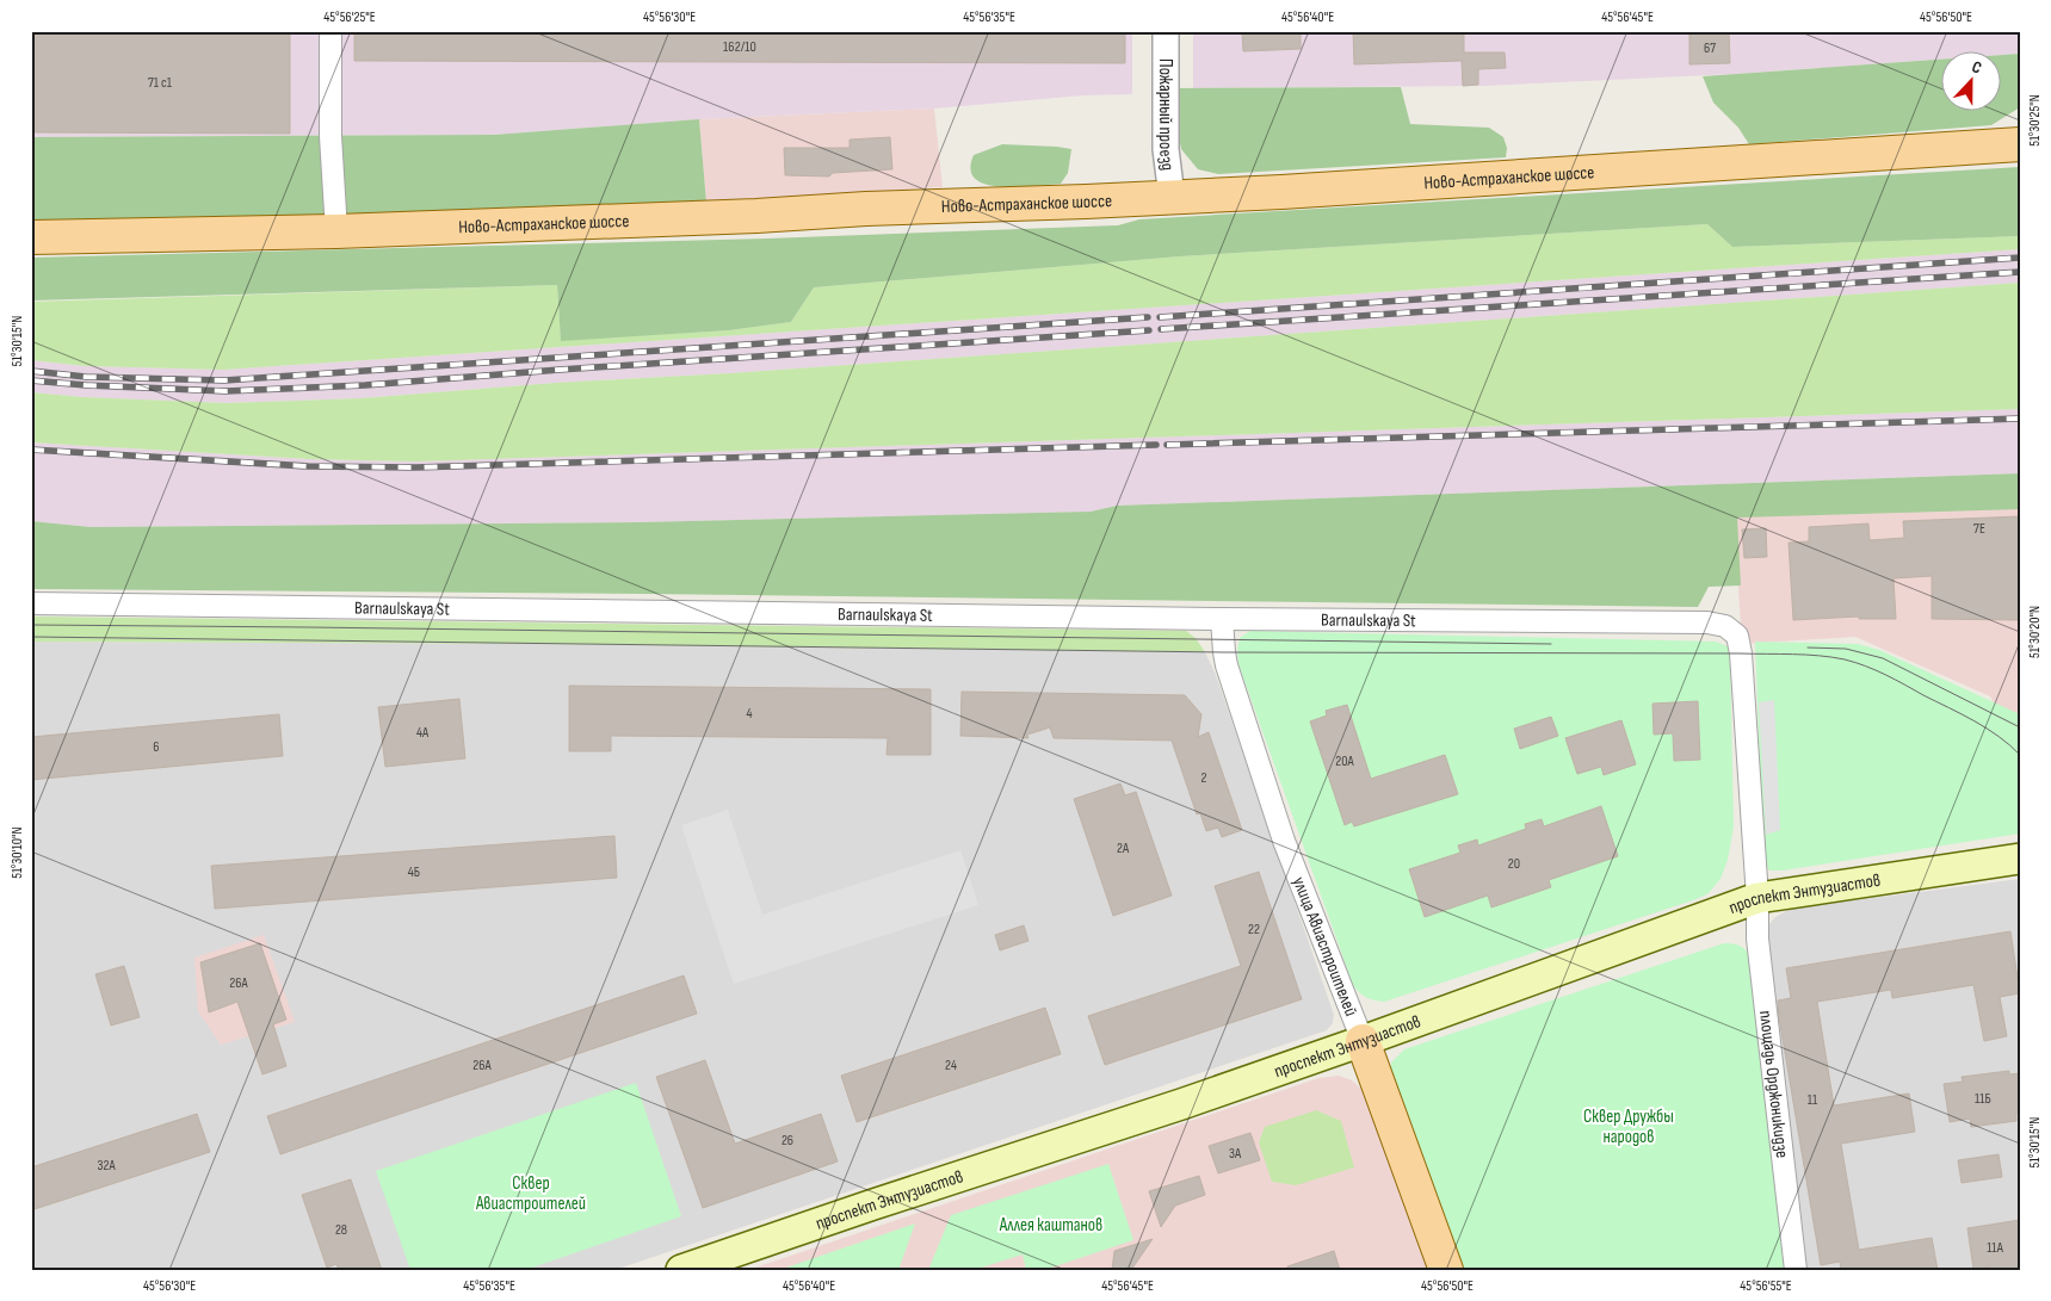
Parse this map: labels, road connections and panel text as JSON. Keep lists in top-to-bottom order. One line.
{"streets":{"main road":["Ново-Астраханское шоссе","проспект Энтузиастов","улица Авиастроителей"],"street":["Пожарный проезд","Barnaulskaya St","площадь Орджоникидзе"]},"crossings":[["Пожарный проезд","Ново-Астраханское шоссе"],["Barnaulskaya St","улица Авиастроителей"],["Barnaulskaya St","площадь Орджоникидзе"],["проспект Энтузиастов","улица Авиастроителей"],["проспект Энтузиастов","площадь Орджоникидзе"]],"parks":["Сквер Дружбы народов","Сквер Авиастроителей","Аллея каштанов"],"house_numbers":["162/10","67","71 с1","7Е","4","4А","6","20А","2","2А","20","4Б","22","26А","26А","24","11Б","11","26","3А","32А","28","11А"],"north":"top","coordinates":["45°56'25\"E","45°56'30\"E","45°56'35\"E","45°56'40\"E","45°56'45\"E","45°56'50\"E","51°30'25\"N","51°30'15\"N","51°30'20\"N","51°30'10\"N","45°56'55\"E"]}
